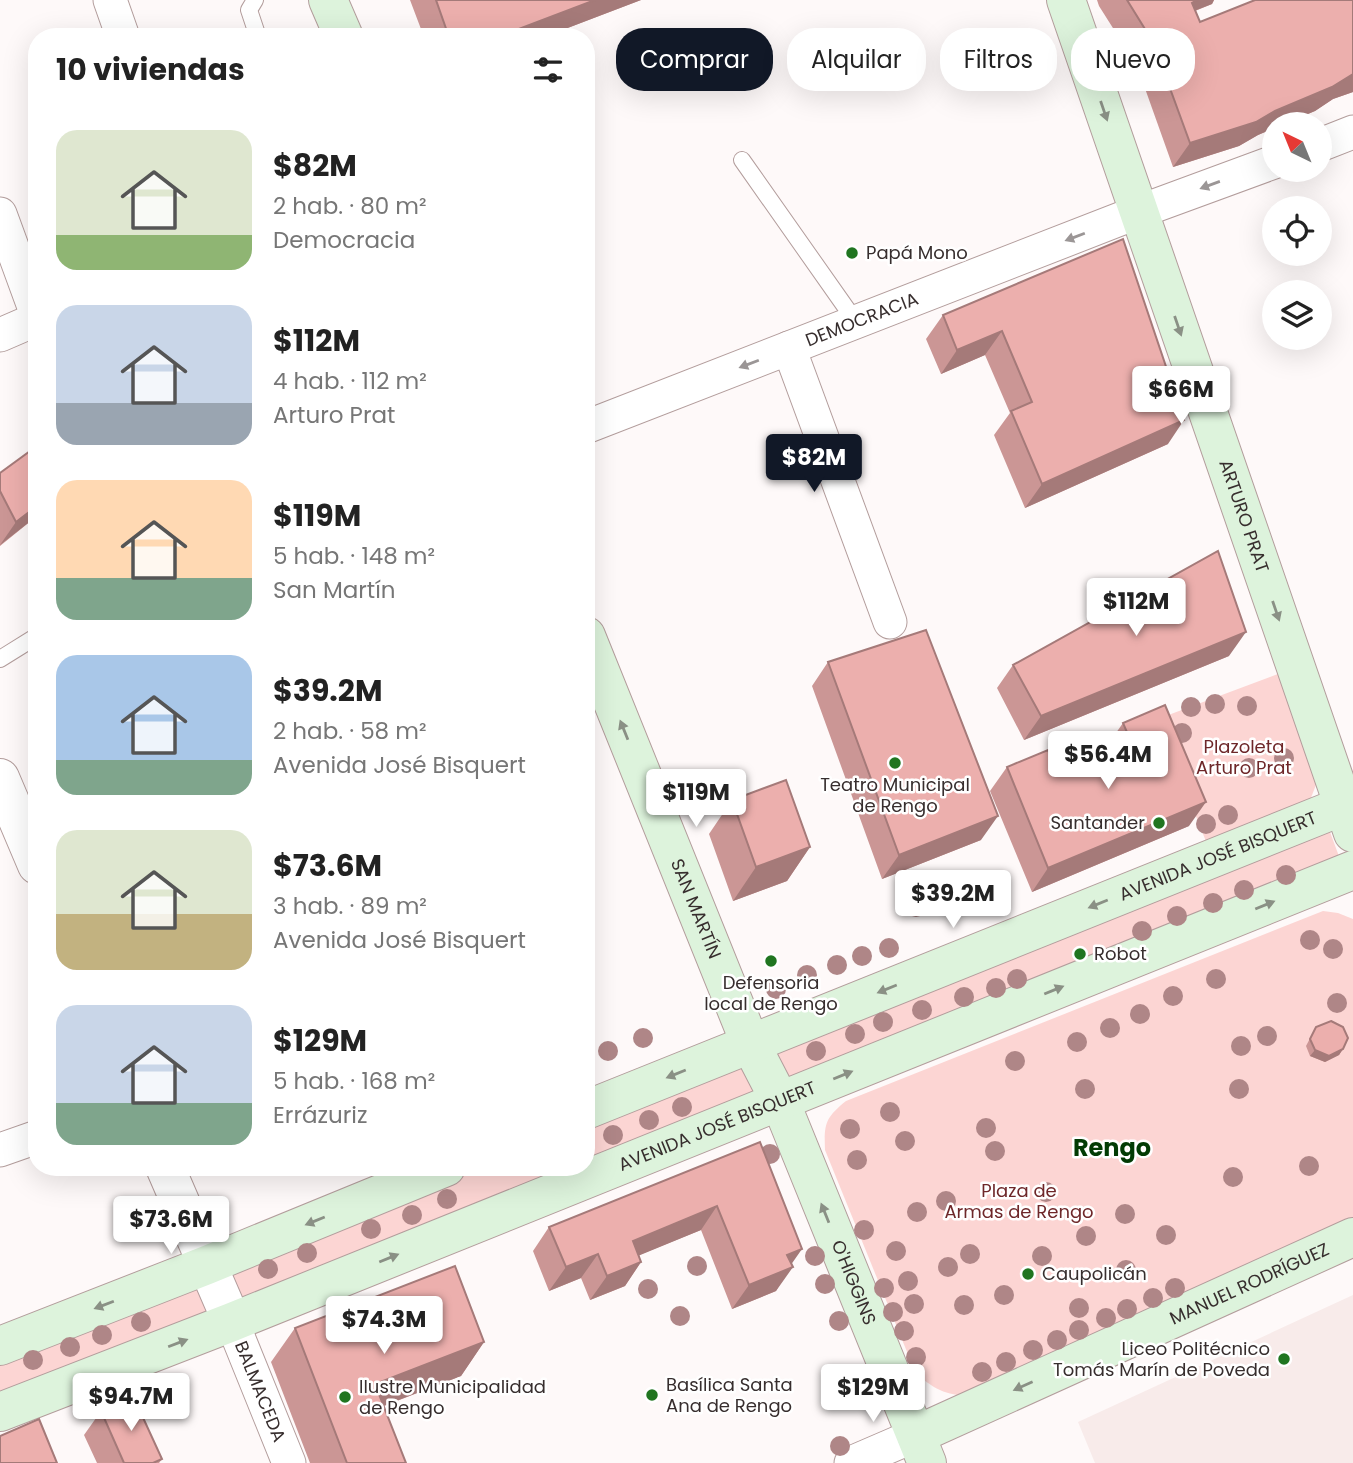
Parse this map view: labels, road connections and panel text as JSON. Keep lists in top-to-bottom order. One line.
{"streets":{"main road":["ARTURO PRAT","AVENIDA JOSÉ BISQUERT","SAN MARTÍN","O'HIGGINS","MANUEL RODRÍGUEZ"],"street":["DEMOCRACIA","BALMACEDA"]},"crossings":[["DEMOCRACIA","ARTURO PRAT"],["ARTURO PRAT","AVENIDA JOSÉ BISQUERT"],["AVENIDA JOSÉ BISQUERT","SAN MARTÍN"],["AVENIDA JOSÉ BISQUERT","O'HIGGINS"],["AVENIDA JOSÉ BISQUERT","BALMACEDA"],["SAN MARTÍN","O'HIGGINS"],["O'HIGGINS","MANUEL RODRÍGUEZ"]],"one_way":["DEMOCRACIA","ARTURO PRAT","SAN MARTÍN","O'HIGGINS","MANUEL RODRÍGUEZ"],"districts":["Rengo"],"parks":["Plazoleta Arturo Prat","Plaza de Armas de Rengo"],"places":["Papá Mono","Teatro Municipal de Rengo","Santander","Robot","Defensoria local de Rengo","Caupolicán","Liceo Politécnico Tomás Marín de Poveda","Basílica Santa Ana de Rengo","Ilustre Municipalidad de Rengo"],"north":"top left","page":{"chip":["Comprar","Alquilar","Filtros","Nuevo"],"heading":"10 viviendas","list":[{"name":"$82M","note":"2 hab. · 80 m² · Democracia"},{"name":"$112M","note":"4 hab. · 112 m² · Arturo Prat"},{"name":"$119M","note":"5 hab. · 148 m² · San Martín"},{"name":"$39.2M","note":"2 hab. · 58 m² · Avenida José Bisquert"},{"name":"$73.6M","note":"3 hab. · 89 m² · Avenida José Bisquert"},{"name":"$129M","note":"5 hab. · 168 m² · Errázuriz"}],"price":["$66M","$82M","$112M","$56.4M","$119M","$39.2M","$73.6M","$74.3M","$129M","$94.7M"]}}
